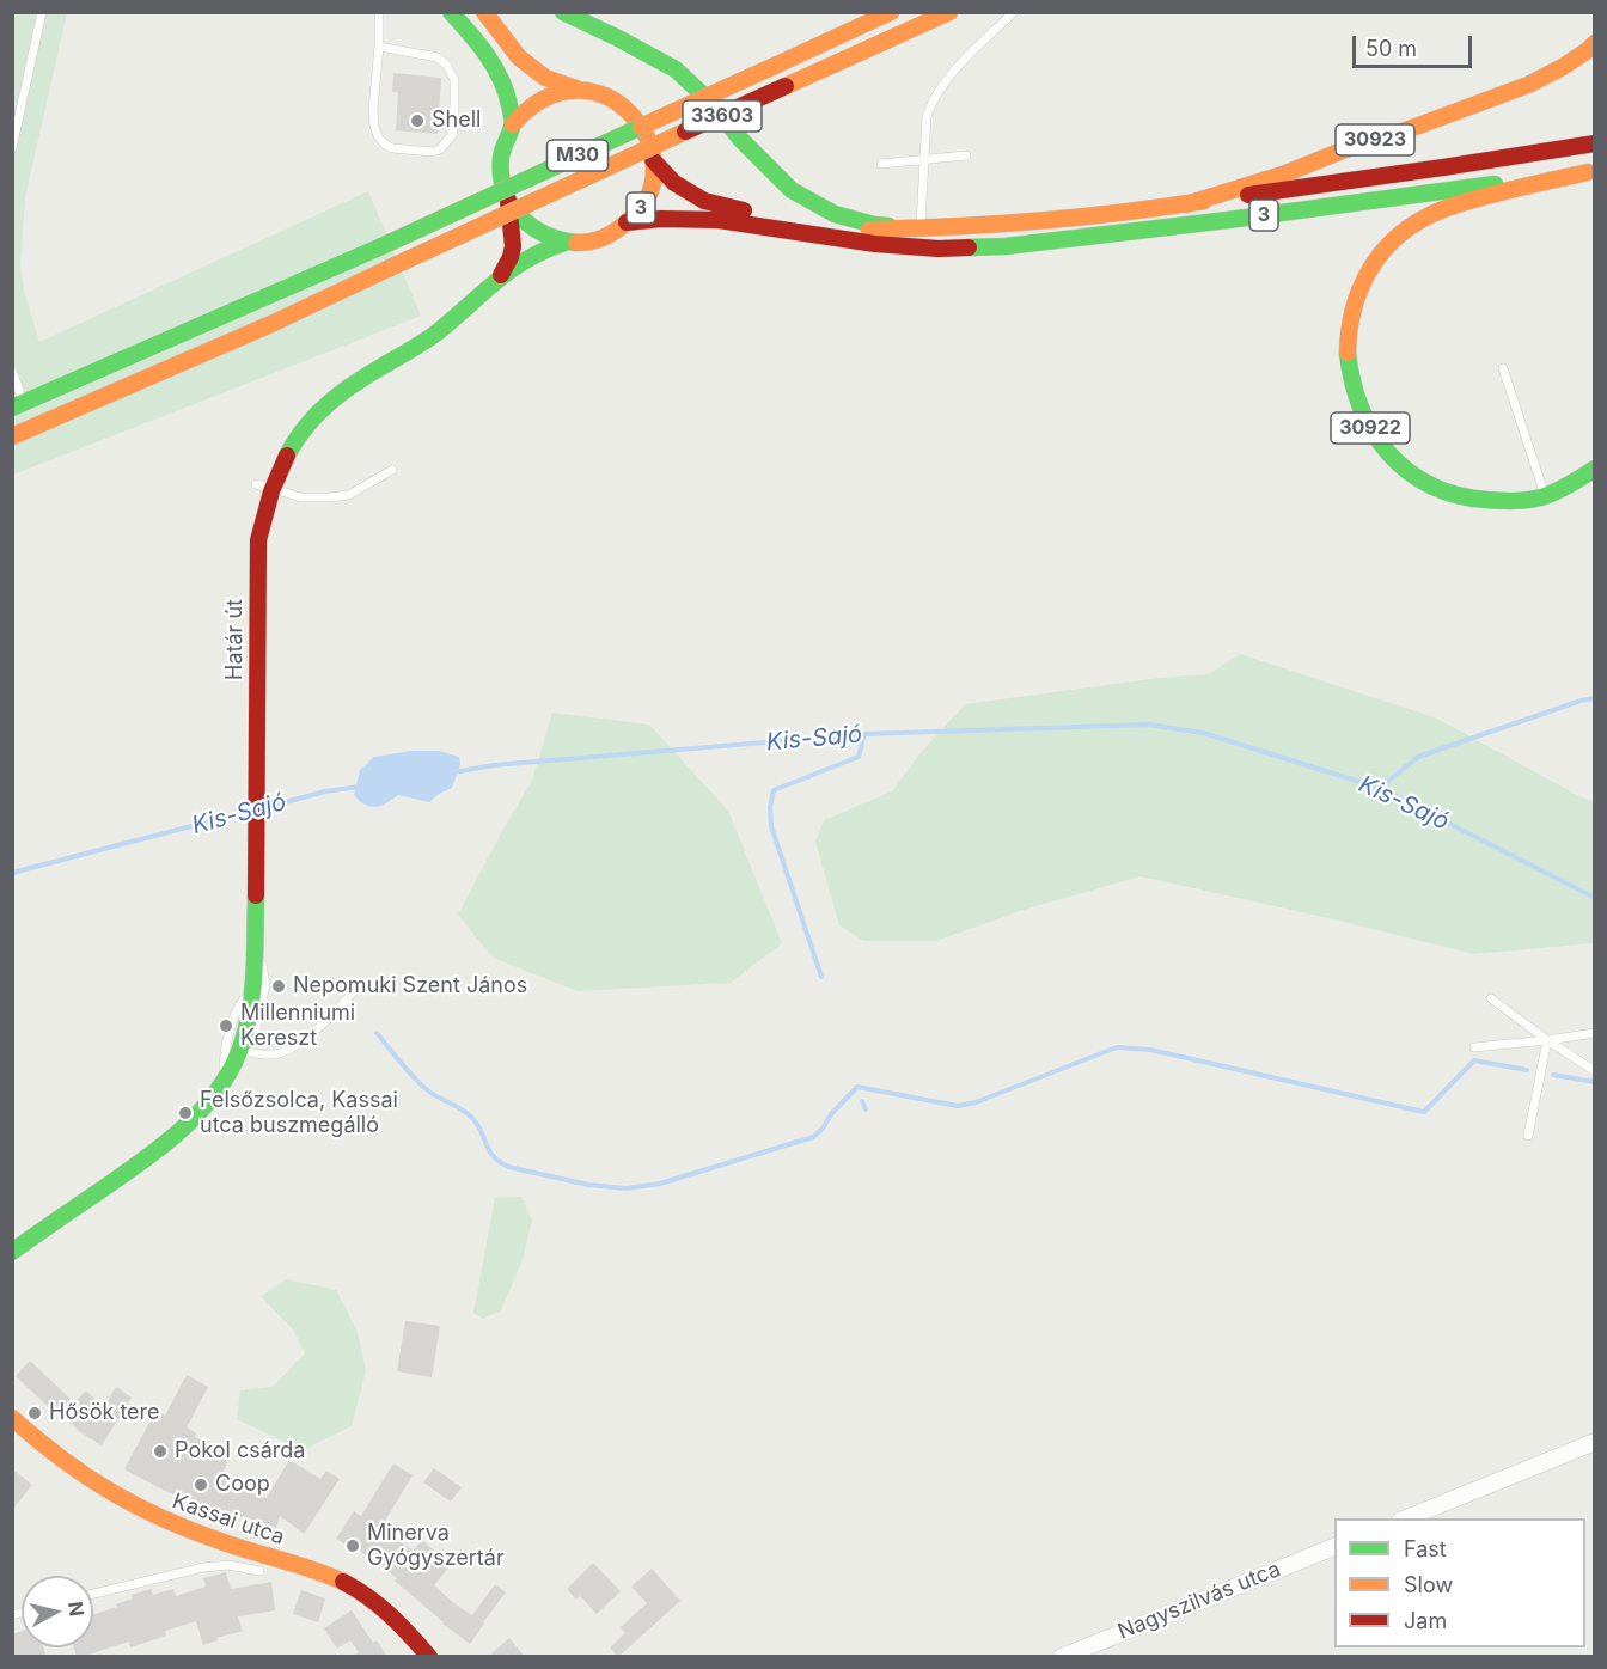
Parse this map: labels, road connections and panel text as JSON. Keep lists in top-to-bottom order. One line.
{"streets":{"main road":["33603","30923","M30","3","30922","Határ út","Kassai utca"],"street":["Nagyszilvás utca"]},"crossings":[["33603","3"],["30923","3"],["3","30922"],["3","Határ út"]],"water":["Kis-Sajó"],"places":["Shell","Nepomuki Szent János","Millenniumi Kereszt","Felsőzsolca, Kassai utca buszmegálló","Hősök tere","Pokol csárda","Coop","Minerva Gyógyszertár"],"legend":["Fast","Slow","Jam"],"scale_bar":"50 m","north":"right"}
